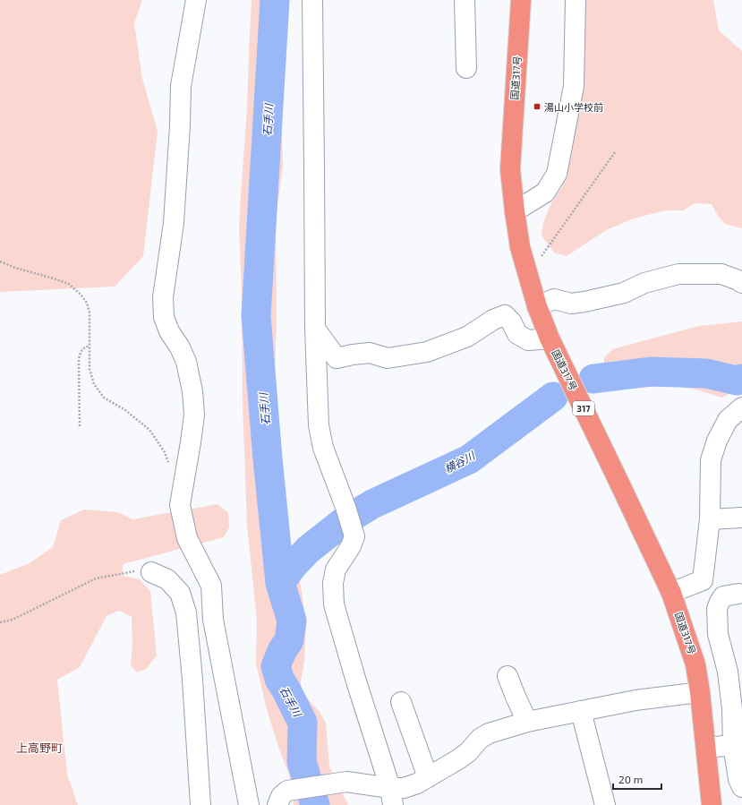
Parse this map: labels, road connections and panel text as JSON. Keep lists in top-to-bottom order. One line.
{"streets":{"highway":["国道317号","317"]},"districts":["上高野町"],"water":["石手川","横谷川"],"places":{"transit":["湯山小学校前"]},"scale_bar":"20 m"}
